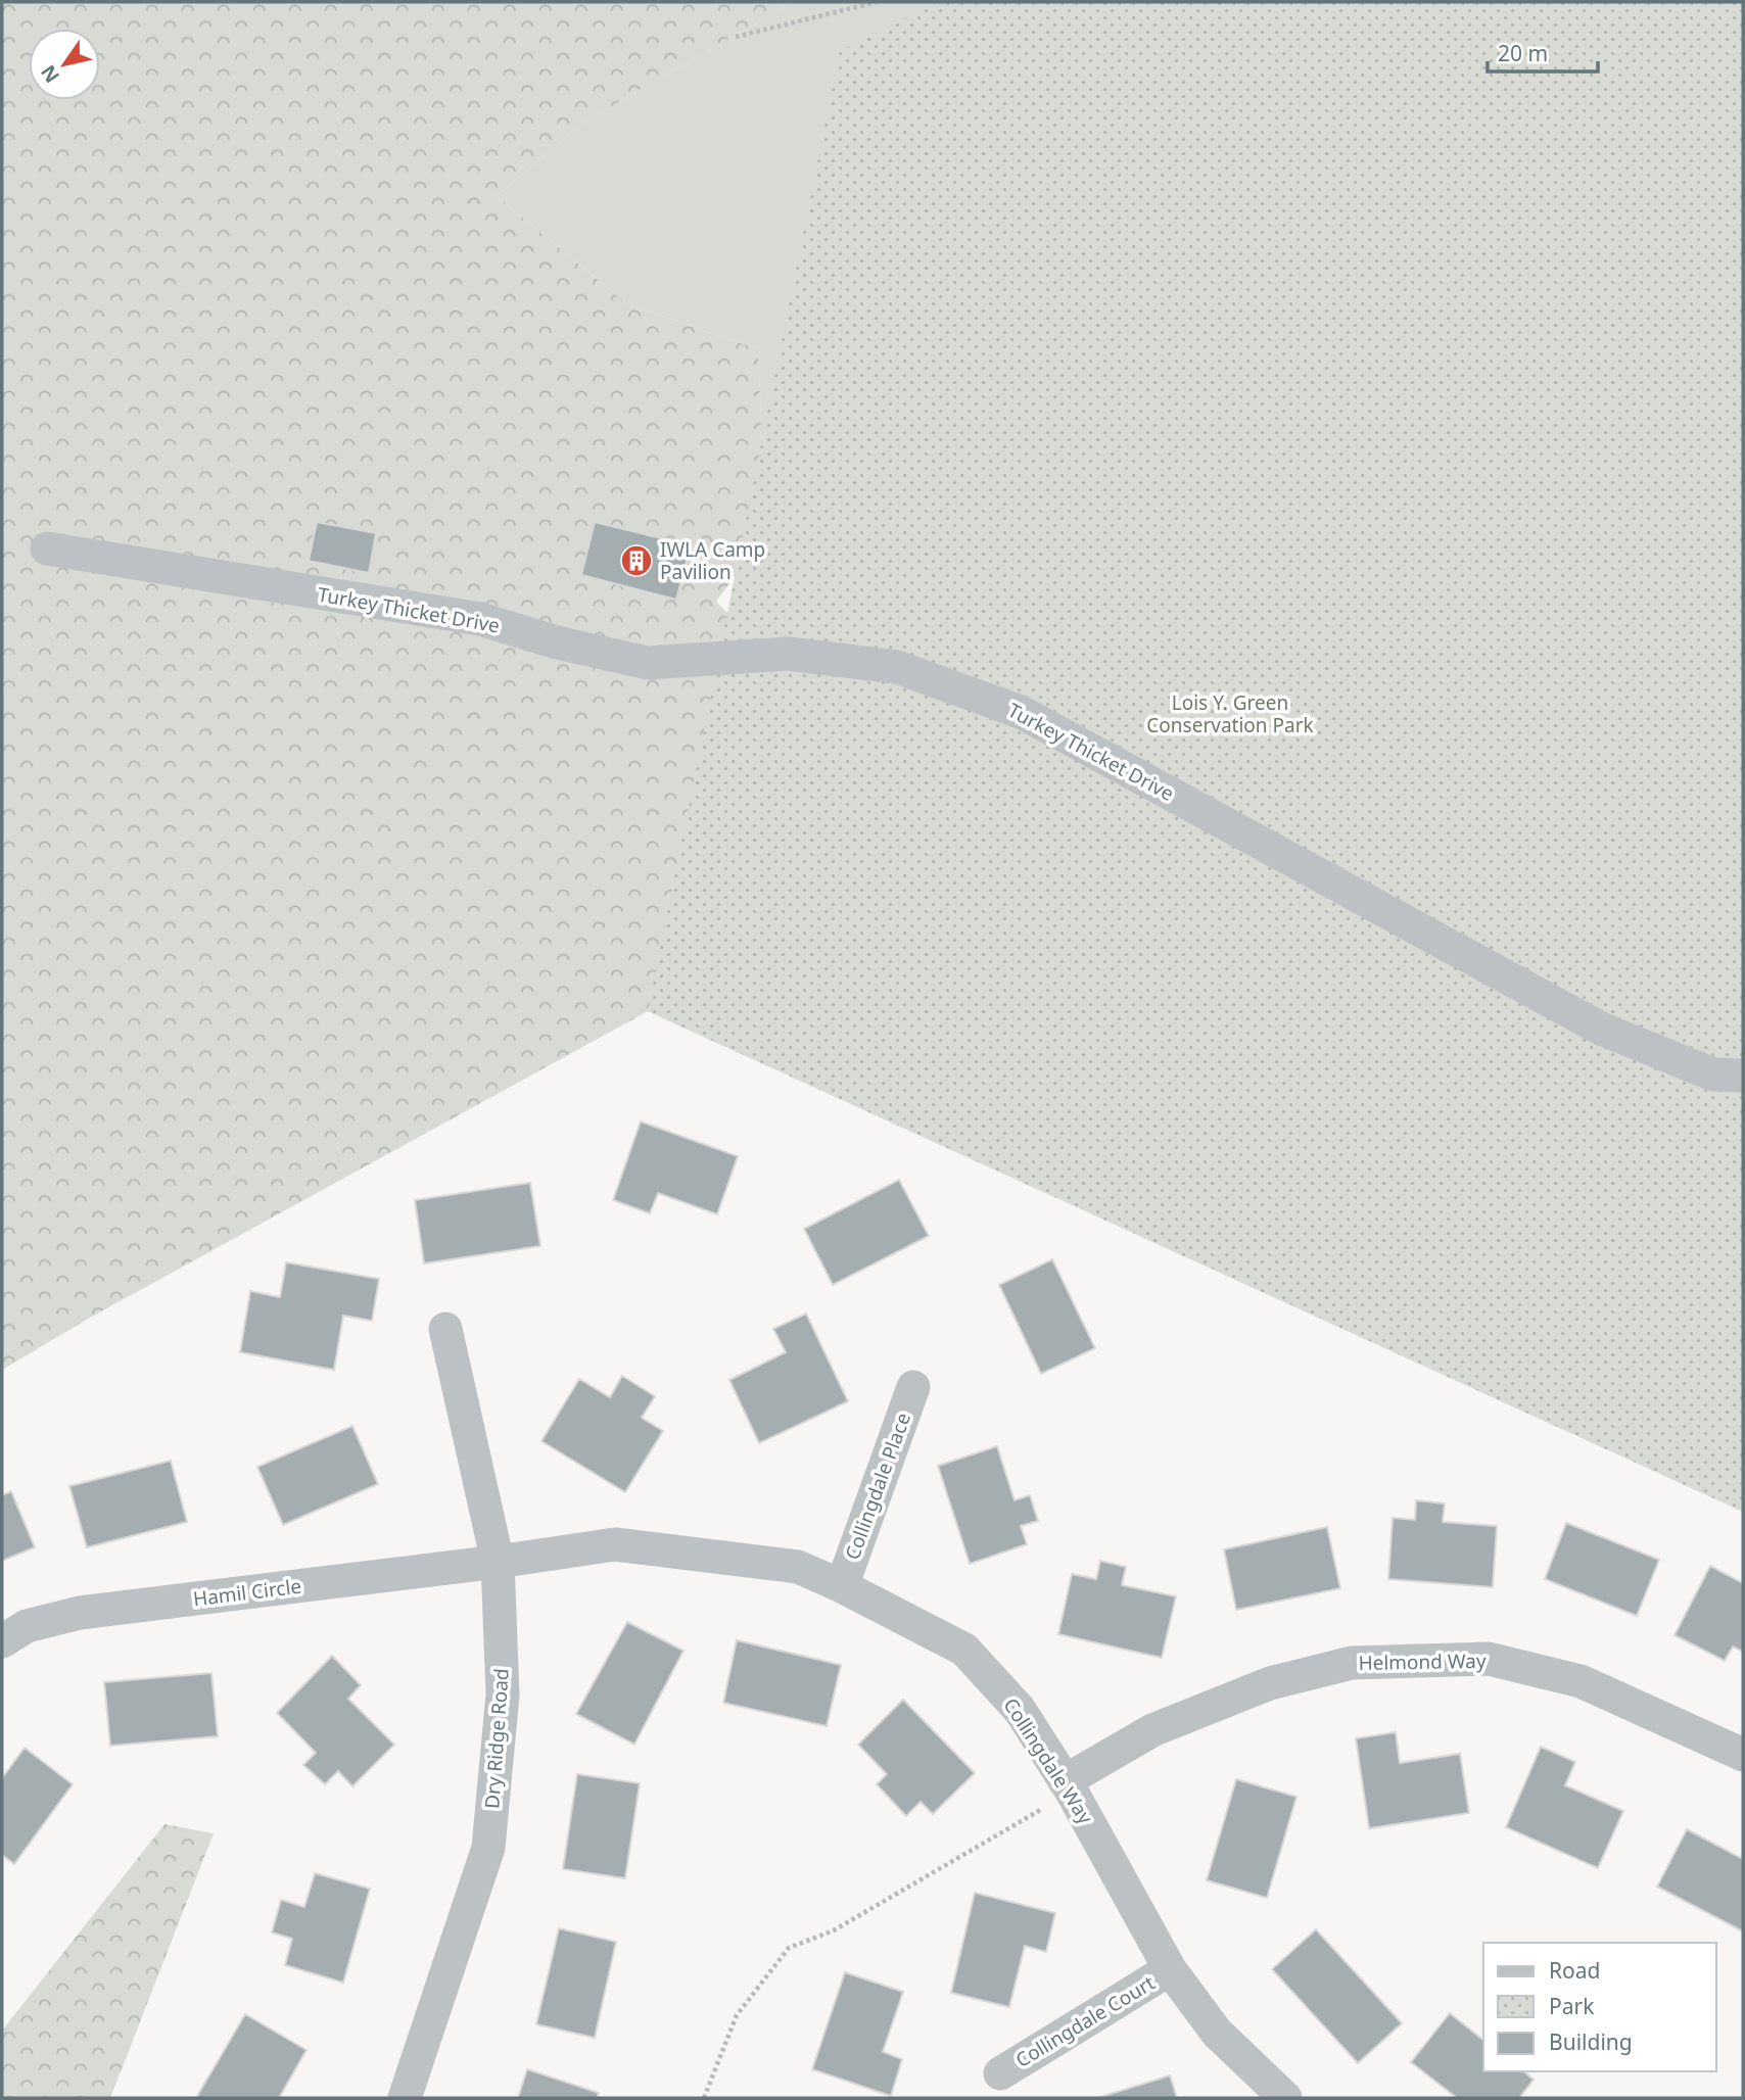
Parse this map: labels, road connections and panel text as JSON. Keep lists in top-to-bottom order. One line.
{"streets":{"street":["Turkey Thicket Drive","Collingdale Place","Hamil Circle","Helmond Way","Dry Ridge Road","Collingdale Way","Collingdale Court"]},"crossings":[["Collingdale Place","Collingdale Way"],["Hamil Circle","Dry Ridge Road"],["Hamil Circle","Collingdale Way"],["Helmond Way","Collingdale Way"],["Dry Ridge Road","Collingdale Way"],["Collingdale Way","Collingdale Court"]],"parks":["Lois Y. Green Conservation Park"],"places":{"building":["IWLA Camp Pavilion"]},"legend":["Road","Park","Building"],"scale_bar":"20 m","north":"bottom left"}
